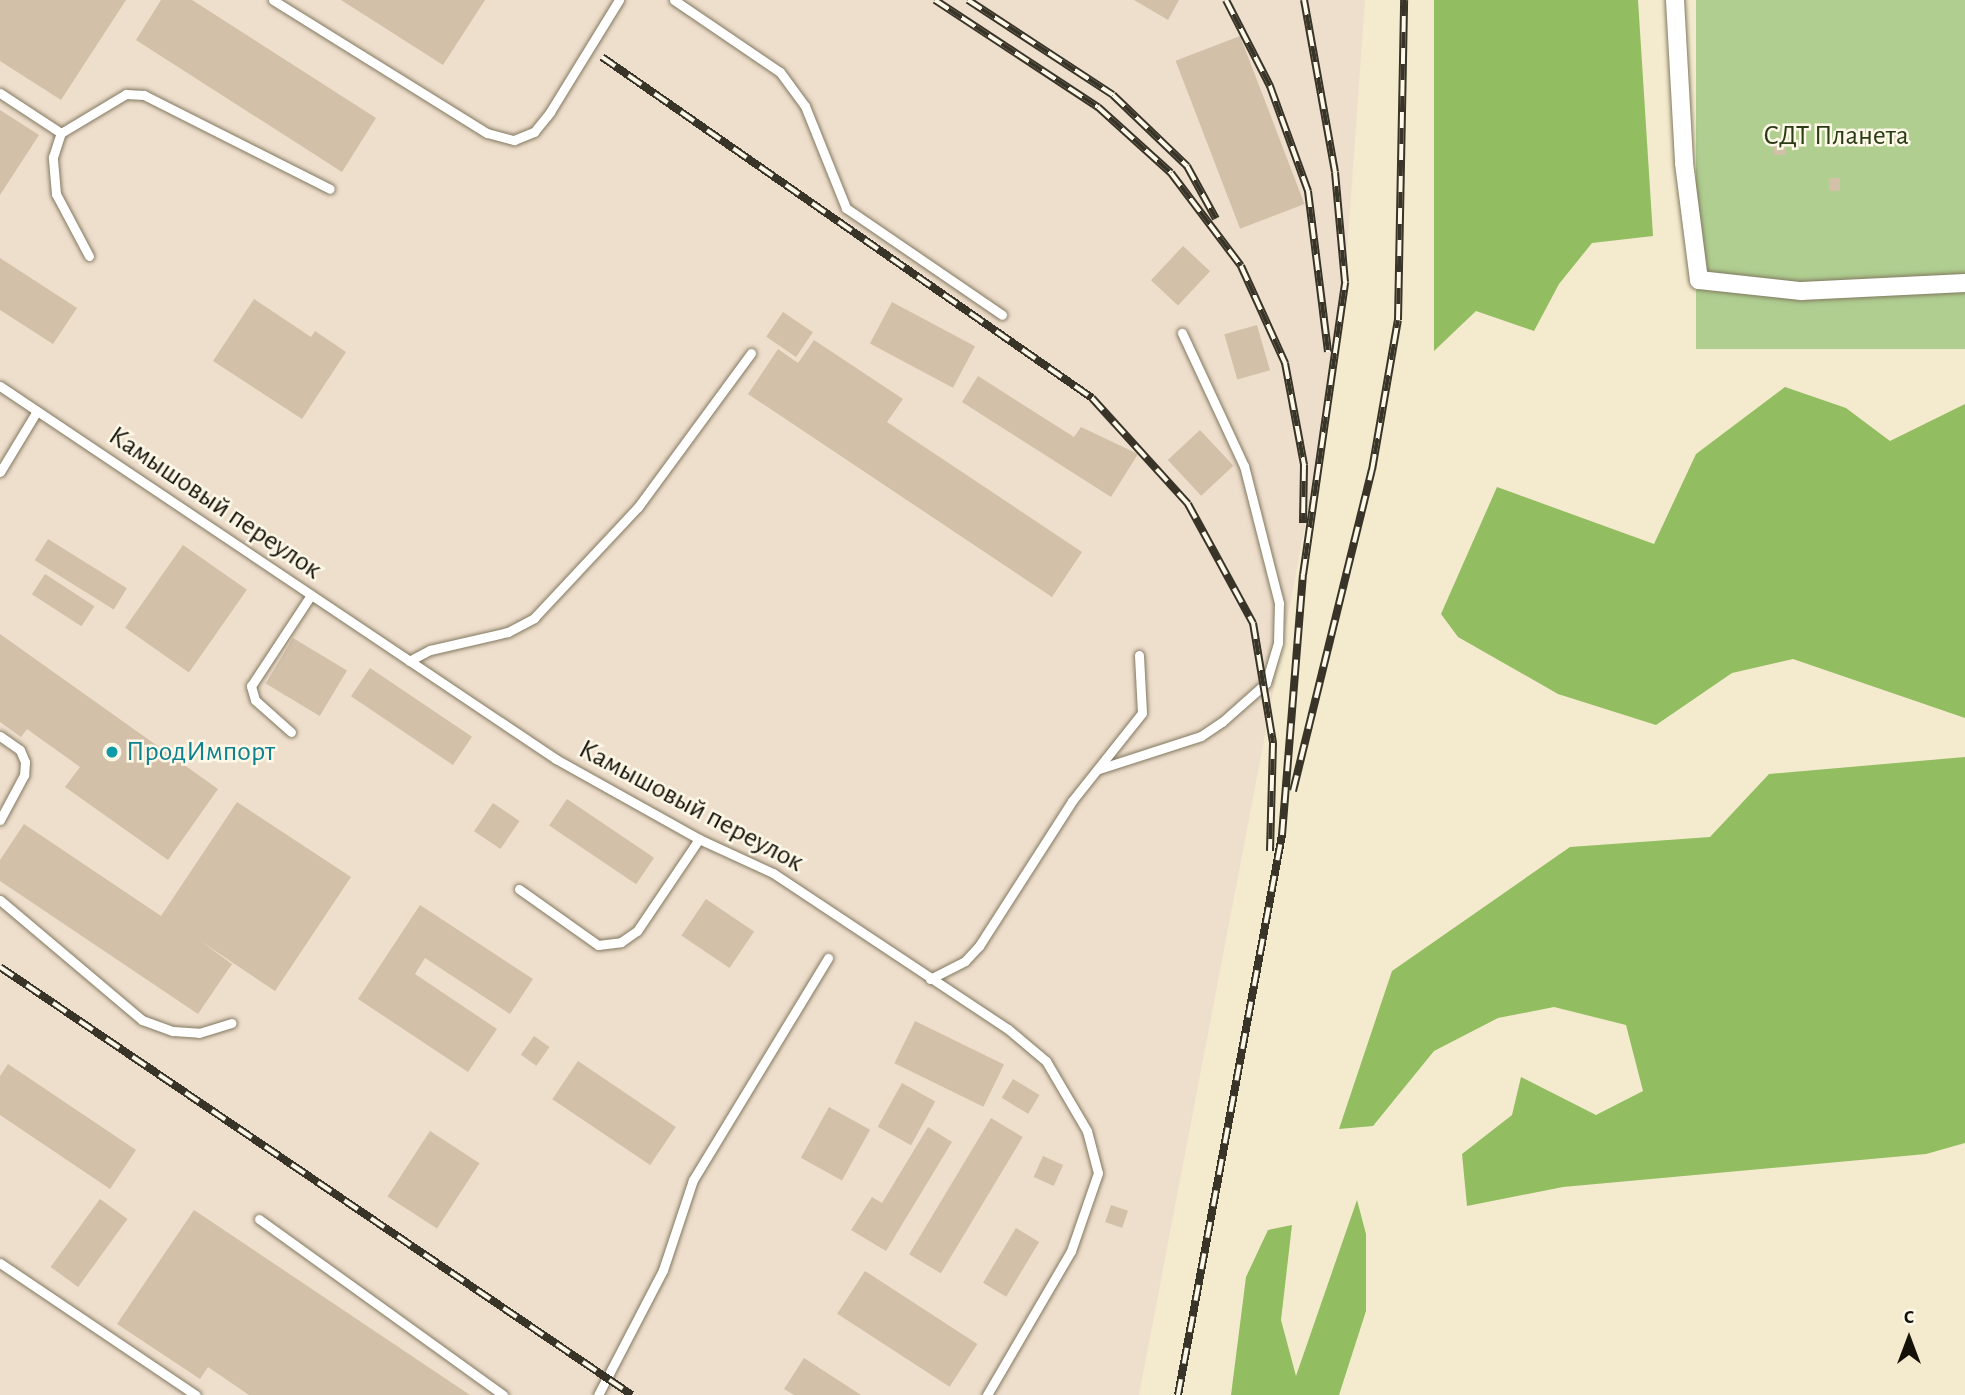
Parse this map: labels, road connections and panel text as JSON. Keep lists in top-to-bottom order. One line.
{"streets":{"lane":["Камышовый переулок"]},"parks":["СДТ Планета"],"places":["ПродИмпорт"],"north":"top"}
